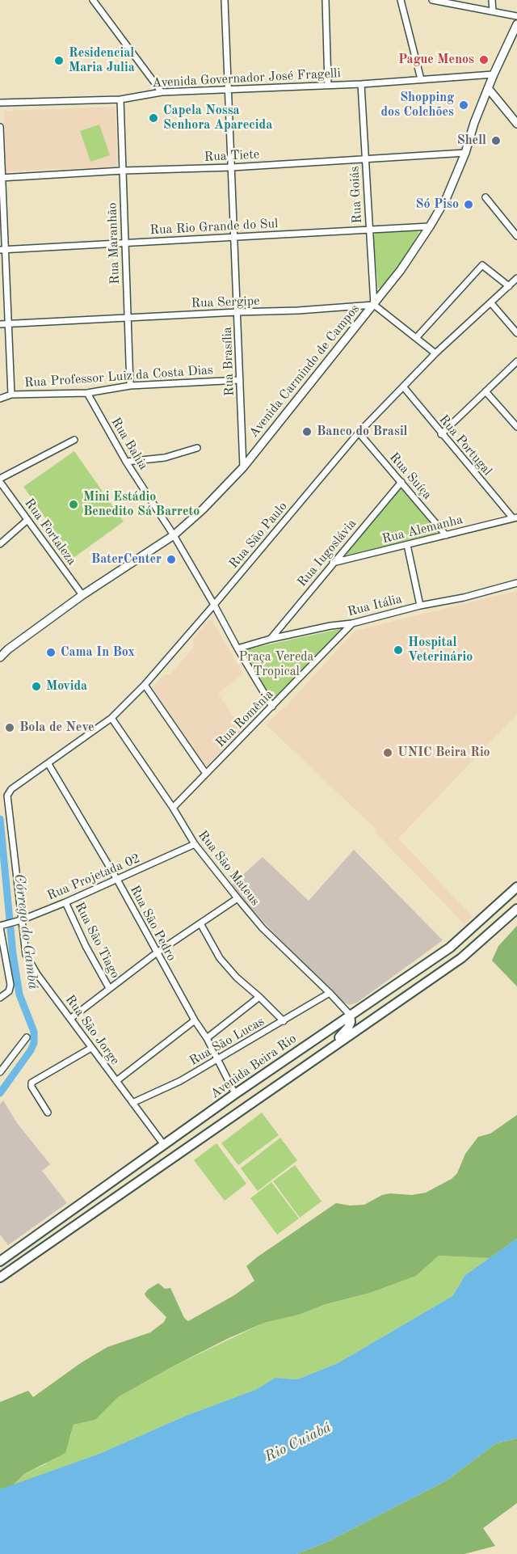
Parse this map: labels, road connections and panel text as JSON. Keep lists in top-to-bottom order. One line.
{"streets":{"main road":["Avenida Carmindo de Campos","Avenida Beira Rio"],"street":["Avenida Governador José Fragelli","Rua Tiete","Rua Goiás","Rua Rio Grande do Sul","Rua Maranhão","Rua Sergipe","Rua Brasília","Rua Professor Luiz da Costa Dias","Rua Bahia","Rua Portugal","Rua Suíça","Rua Alemanha","Rua Fortaleza","Rua São Paulo","Rua Iugoslávia","Rua Itália","Rua Romênia","Rua São Mateus","Rua Projetada 02","Rua São Pedro","Rua São Tiago","Rua São Jorge","Rua São Lucas"]},"crossings":[["Avenida Governador José Fragelli","Rua Goiás"],["Avenida Governador José Fragelli","Rua Maranhão"],["Avenida Governador José Fragelli","Rua Brasília"],["Avenida Governador José Fragelli","Avenida Carmindo de Campos"],["Rua Tiete","Rua Goiás"],["Rua Tiete","Rua Maranhão"],["Rua Tiete","Rua Brasília"],["Rua Tiete","Avenida Carmindo de Campos"],["Rua Goiás","Rua Rio Grande do Sul"],["Rua Goiás","Rua Sergipe"],["Rua Goiás","Avenida Carmindo de Campos"],["Rua Rio Grande do Sul","Rua Maranhão"],["Rua Rio Grande do Sul","Rua Brasília"],["Rua Rio Grande do Sul","Avenida Carmindo de Campos"],["Rua Maranhão","Rua Sergipe"],["Rua Maranhão","Rua Professor Luiz da Costa Dias"],["Rua Sergipe","Rua Brasília"],["Rua Sergipe","Avenida Carmindo de Campos"],["Rua Brasília","Avenida Carmindo de Campos"],["Rua Brasília","Rua Professor Luiz da Costa Dias"],["Avenida Carmindo de Campos","Rua Bahia"],["Avenida Carmindo de Campos","Rua Fortaleza"],["Rua Professor Luiz da Costa Dias","Rua Bahia"],["Rua Bahia","Rua São Paulo"],["Rua Portugal","Rua Alemanha"],["Rua Portugal","Rua São Paulo"],["Rua Suíça","Rua Alemanha"],["Rua Suíça","Rua São Paulo"],["Rua Suíça","Rua Iugoslávia"],["Rua Alemanha","Rua Iugoslávia"],["Rua São Paulo","Rua São Mateus"],["Rua São Paulo","Rua São Pedro"],["Rua São Paulo","Rua São Jorge"],["Rua Iugoslávia","Rua Itália"],["Rua Itália","Rua Romênia"],["Rua Romênia","Rua São Mateus"],["Rua São Mateus","Rua Projetada 02"],["Rua São Mateus","Rua São Lucas"],["Rua São Mateus","Avenida Beira Rio"],["Rua Projetada 02","Rua São Pedro"],["Rua Projetada 02","Rua São Tiago"],["Rua Projetada 02","Rua São Jorge"],["Rua São Pedro","Rua São Lucas"],["Rua São Pedro","Avenida Beira Rio"],["Rua São Jorge","Rua São Lucas"],["Rua São Jorge","Avenida Beira Rio"]],"water":["Córrego do Gambá","Rio Cuiabá"],"parks":["Praça Vereda Tropical"],"places":["Pague Menos","Residencial Maria Julia","Shopping dos Colchões","Capela Nossa Senhora Aparecida","Shell","Só Piso","Banco do Brasil","Mini Estádio Benedito Sá Barreto","BaterCenter","Hospital Veterinário","Cama In Box","Movida","Bola de Neve","UNIC Beira Rio"]}
